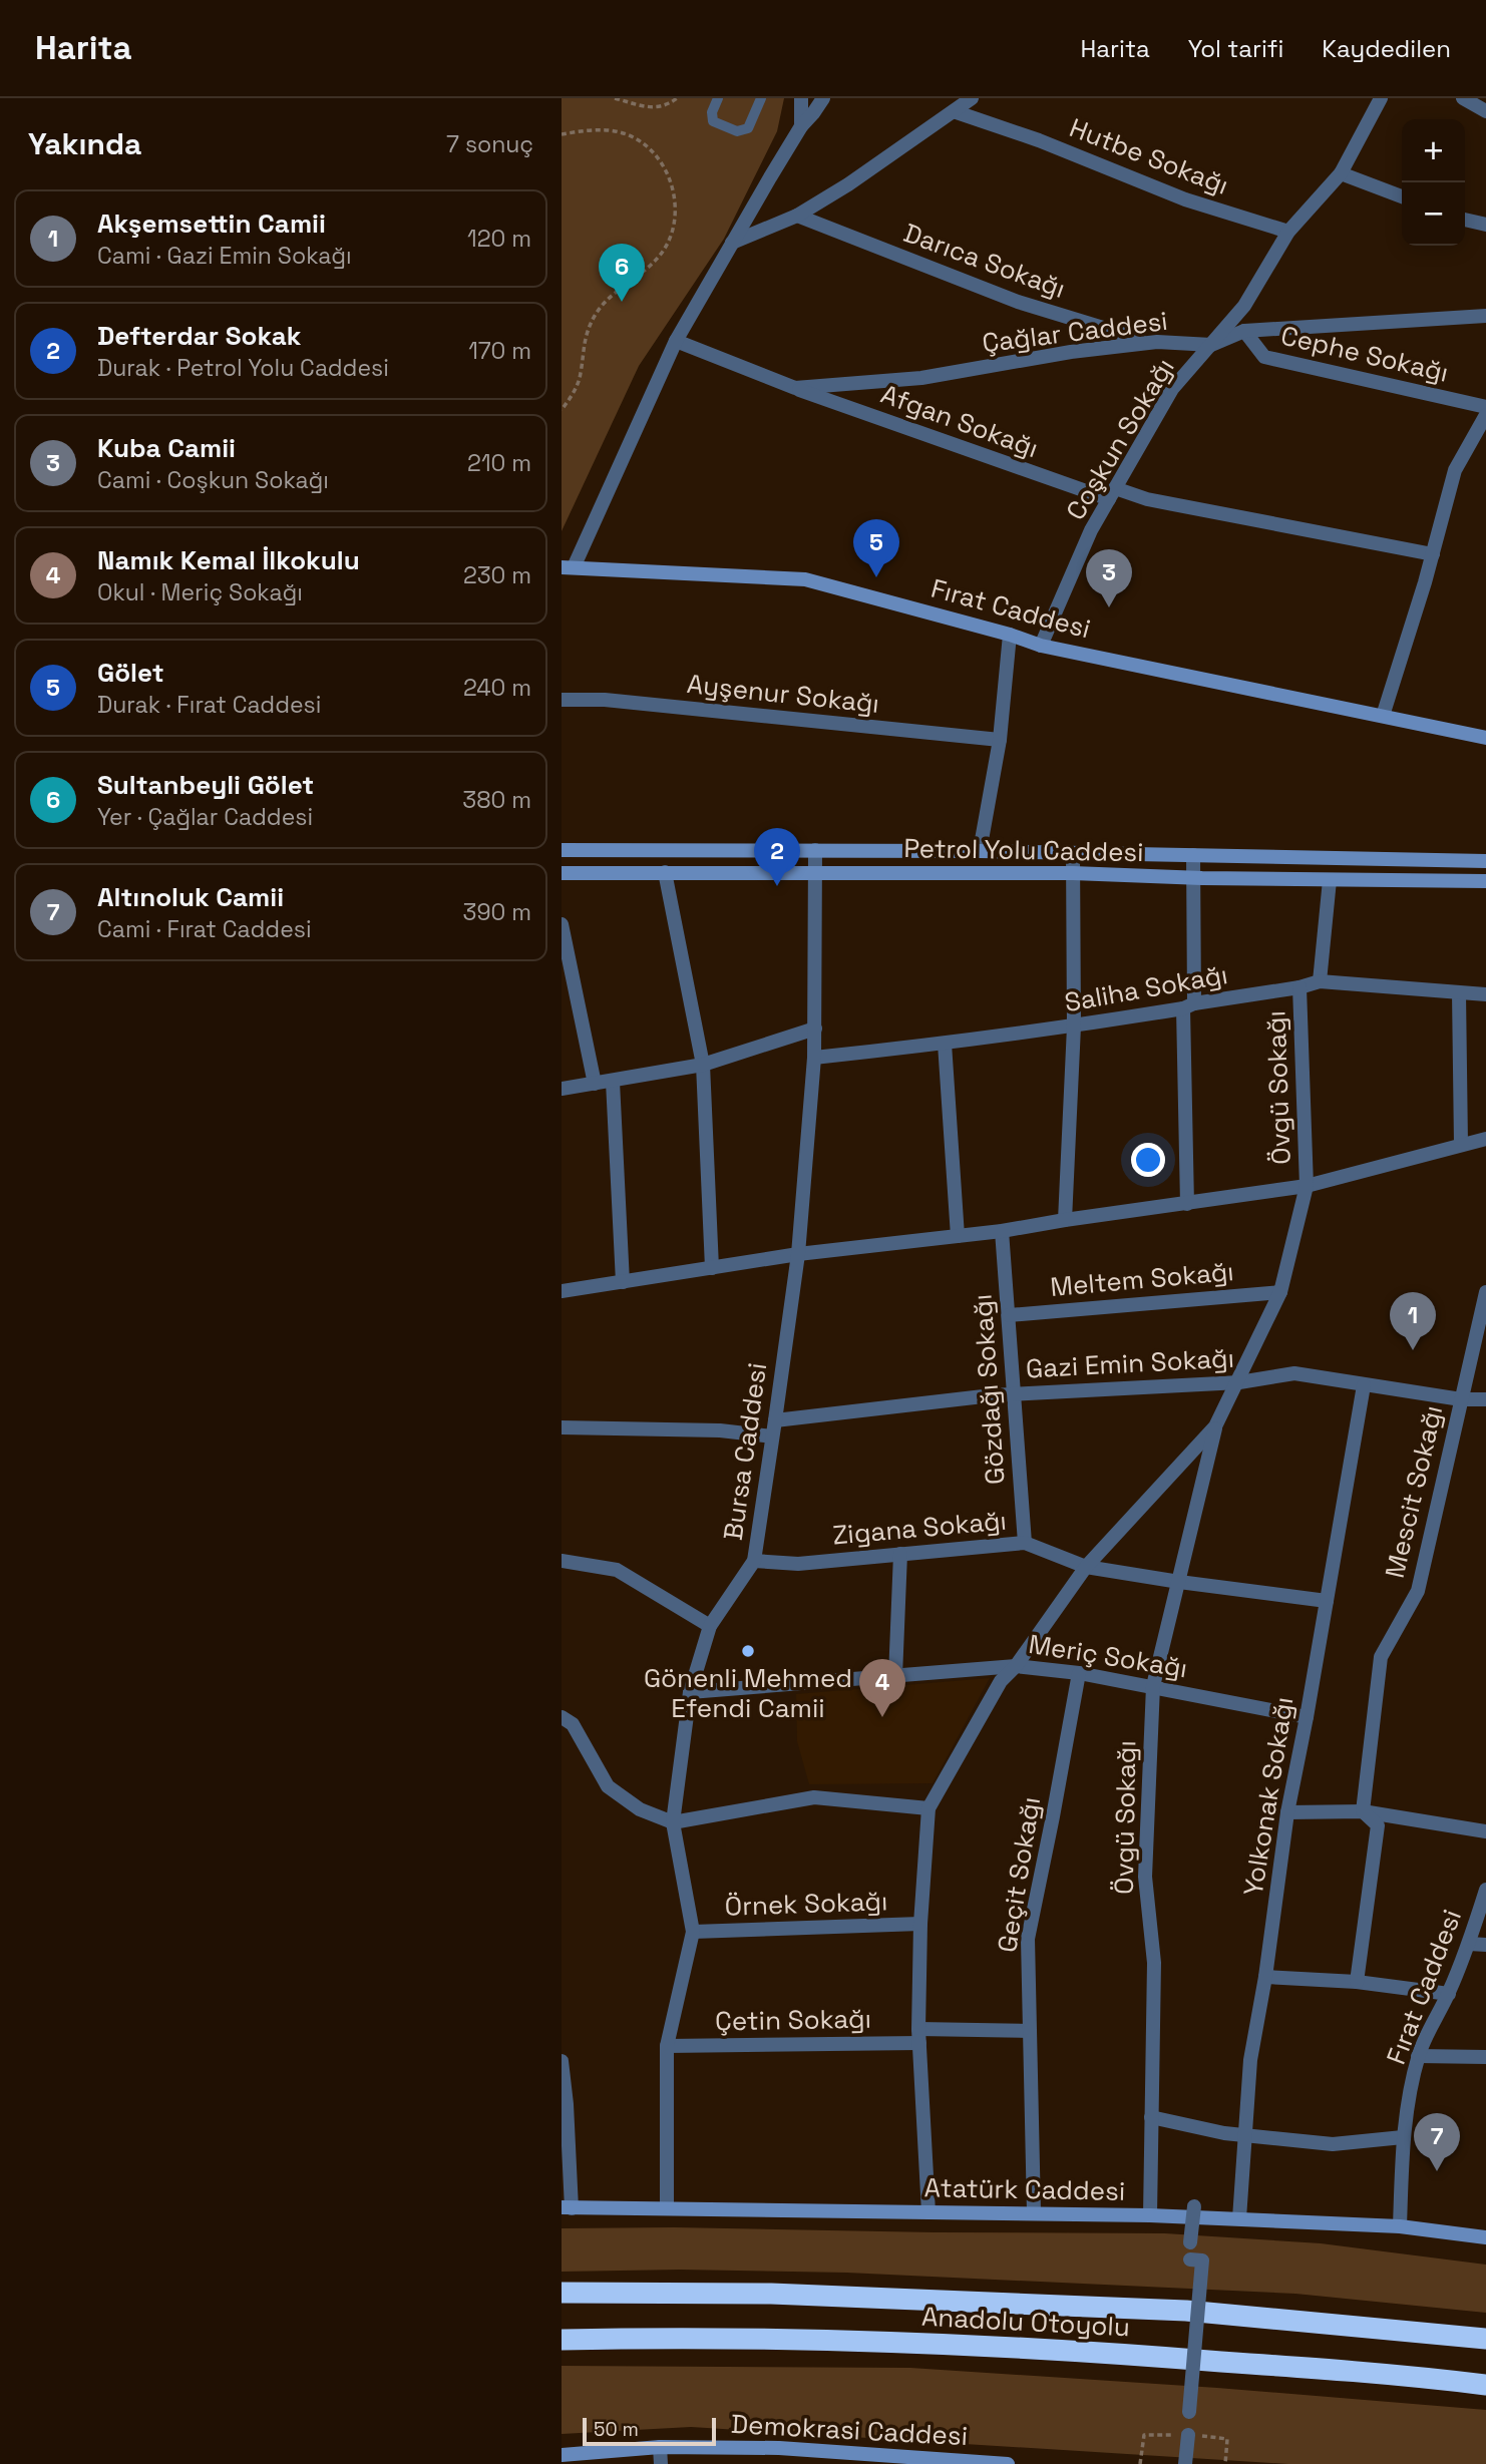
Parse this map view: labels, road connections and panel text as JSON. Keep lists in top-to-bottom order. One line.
{"streets":{"highway":["Anadolu Otoyolu"],"street":["Hutbe Sokağı","Darıca Sokağı","Çağlar Caddesi","Cephe Sokağı","Afgan Sokağı","Coşkun Sokağı","Fırat Caddesi","Ayşenur Sokağı","Petrol Yolu Caddesi","Saliha Sokağı","Övgü Sokağı","Meltem Sokağı","Gazi Emin Sokağı","Gözdağı Sokağı","Bursa Caddesi","Mescit Sokağı","Zigana Sokağı","Meriç Sokağı","Yolkonak Sokağı","Geçit Sokağı","Örnek Sokağı","Çetin Sokağı","Atatürk Caddesi","Demokrasi Caddesi"]},"crossings":[["Hutbe Sokağı","Coşkun Sokağı"],["Darıca Sokağı","Çağlar Caddesi"],["Çağlar Caddesi","Cephe Sokağı"],["Çağlar Caddesi","Afgan Sokağı"],["Çağlar Caddesi","Coşkun Sokağı"],["Afgan Sokağı","Coşkun Sokağı"],["Coşkun Sokağı","Fırat Caddesi"],["Fırat Caddesi","Atatürk Caddesi"],["Petrol Yolu Caddesi","Bursa Caddesi"],["Saliha Sokağı","Övgü Sokağı"],["Saliha Sokağı","Bursa Caddesi"],["Övgü Sokağı","Meltem Sokağı"],["Övgü Sokağı","Gazi Emin Sokağı"],["Övgü Sokağı","Zigana Sokağı"],["Övgü Sokağı","Meriç Sokağı"],["Övgü Sokağı","Atatürk Caddesi"],["Meltem Sokağı","Gözdağı Sokağı"],["Gazi Emin Sokağı","Gözdağı Sokağı"],["Gazi Emin Sokağı","Bursa Caddesi"],["Gazi Emin Sokağı","Mescit Sokağı"],["Gazi Emin Sokağı","Yolkonak Sokağı"],["Gözdağı Sokağı","Zigana Sokağı"],["Bursa Caddesi","Zigana Sokağı"],["Bursa Caddesi","Meriç Sokağı"],["Bursa Caddesi","Örnek Sokağı"],["Bursa Caddesi","Çetin Sokağı"],["Bursa Caddesi","Atatürk Caddesi"],["Zigana Sokağı","Yolkonak Sokağı"],["Meriç Sokağı","Yolkonak Sokağı"],["Meriç Sokağı","Geçit Sokağı"],["Yolkonak Sokağı","Atatürk Caddesi"],["Geçit Sokağı","Çetin Sokağı"],["Geçit Sokağı","Atatürk Caddesi"]],"places":["Gönenli Mehmed Efendi Camii"],"scale_bar":"50 m","page":{"header":"Harita","nav":["Harita","Yol tarifi","Kaydedilen"],"heading":["Yakında","7 sonuç"],"map_buttons":["+","−"],"list":[{"mark":"1","name":"Akşemsettin Camii","note":"Cami · Gazi Emin Sokağı","value":"120 m"},{"mark":"2","name":"Defterdar Sokak","note":"Durak · Petrol Yolu Caddesi","value":"170 m"},{"mark":"3","name":"Kuba Camii","note":"Cami · Coşkun Sokağı","value":"210 m"},{"mark":"4","name":"Namık Kemal İlkokulu","note":"Okul · Meriç Sokağı","value":"230 m"},{"mark":"5","name":"Gölet","note":"Durak · Fırat Caddesi","value":"240 m"},{"mark":"6","name":"Sultanbeyli Gölet","note":"Yer · Çağlar Caddesi","value":"380 m"},{"mark":"7","name":"Altınoluk Camii","note":"Cami · Fırat Caddesi","value":"390 m"}],"pins":["6","5","3","2","1","4","7"],"scale":"50 m"}}
